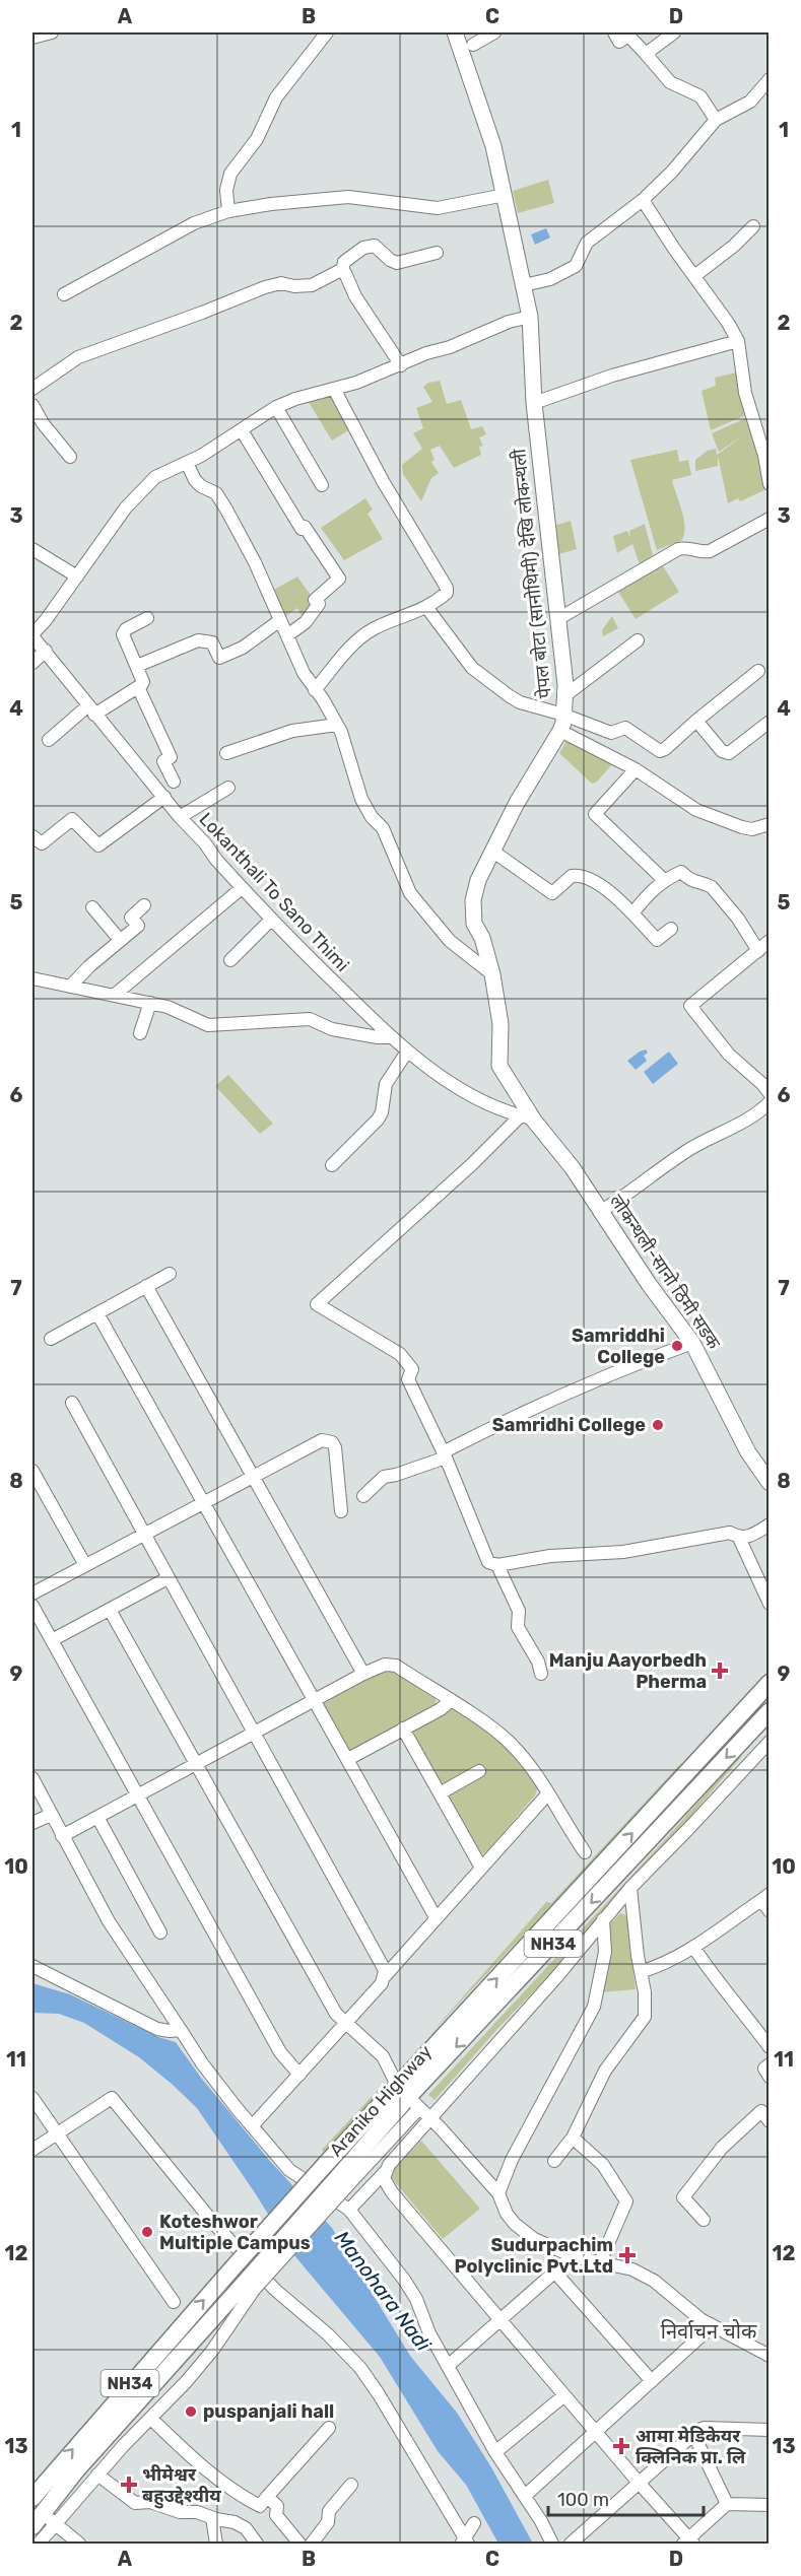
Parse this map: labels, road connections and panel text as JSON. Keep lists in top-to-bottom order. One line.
{"streets":{"highway":["NH34","Araniko Highway"],"main road":["पेपल बोटा (सानोथिमी) देखि लोकन्थली","लोकन्थली-सानो ठिमी सडक"],"street":["Lokanthali To Sano Thimi"]},"crossings":[["पेपल बोटा (सानोथिमी) देखि लोकन्थली","Lokanthali To Sano Thimi"],["पेपल बोटा (सानोथिमी) देखि लोकन्थली","लोकन्थली-सानो ठिमी सडक"],["Lokanthali To Sano Thimi","लोकन्थली-सानो ठिमी सडक"]],"districts":["निर्वाचन चोक"],"water":["Manohara Nadi"],"places":{"other":["Samriddhi College","Samridhi College","Koteshwor Multiple Campus","puspanjali hall"],"health":["Manju Aayorbedh Pherma","Sudurpachim Polyclinic Pvt.Ltd","आमा मेडिकेयर क्लिनिक प्रा. लि","भीमेश्वर बहुउद्देश्यीय"]},"scale_bar":"100 m","grid":{"columns":["A","B","C","D"],"rows":["1","2","3","4","5","6","7","8","9","10","11","12","13"]}}
